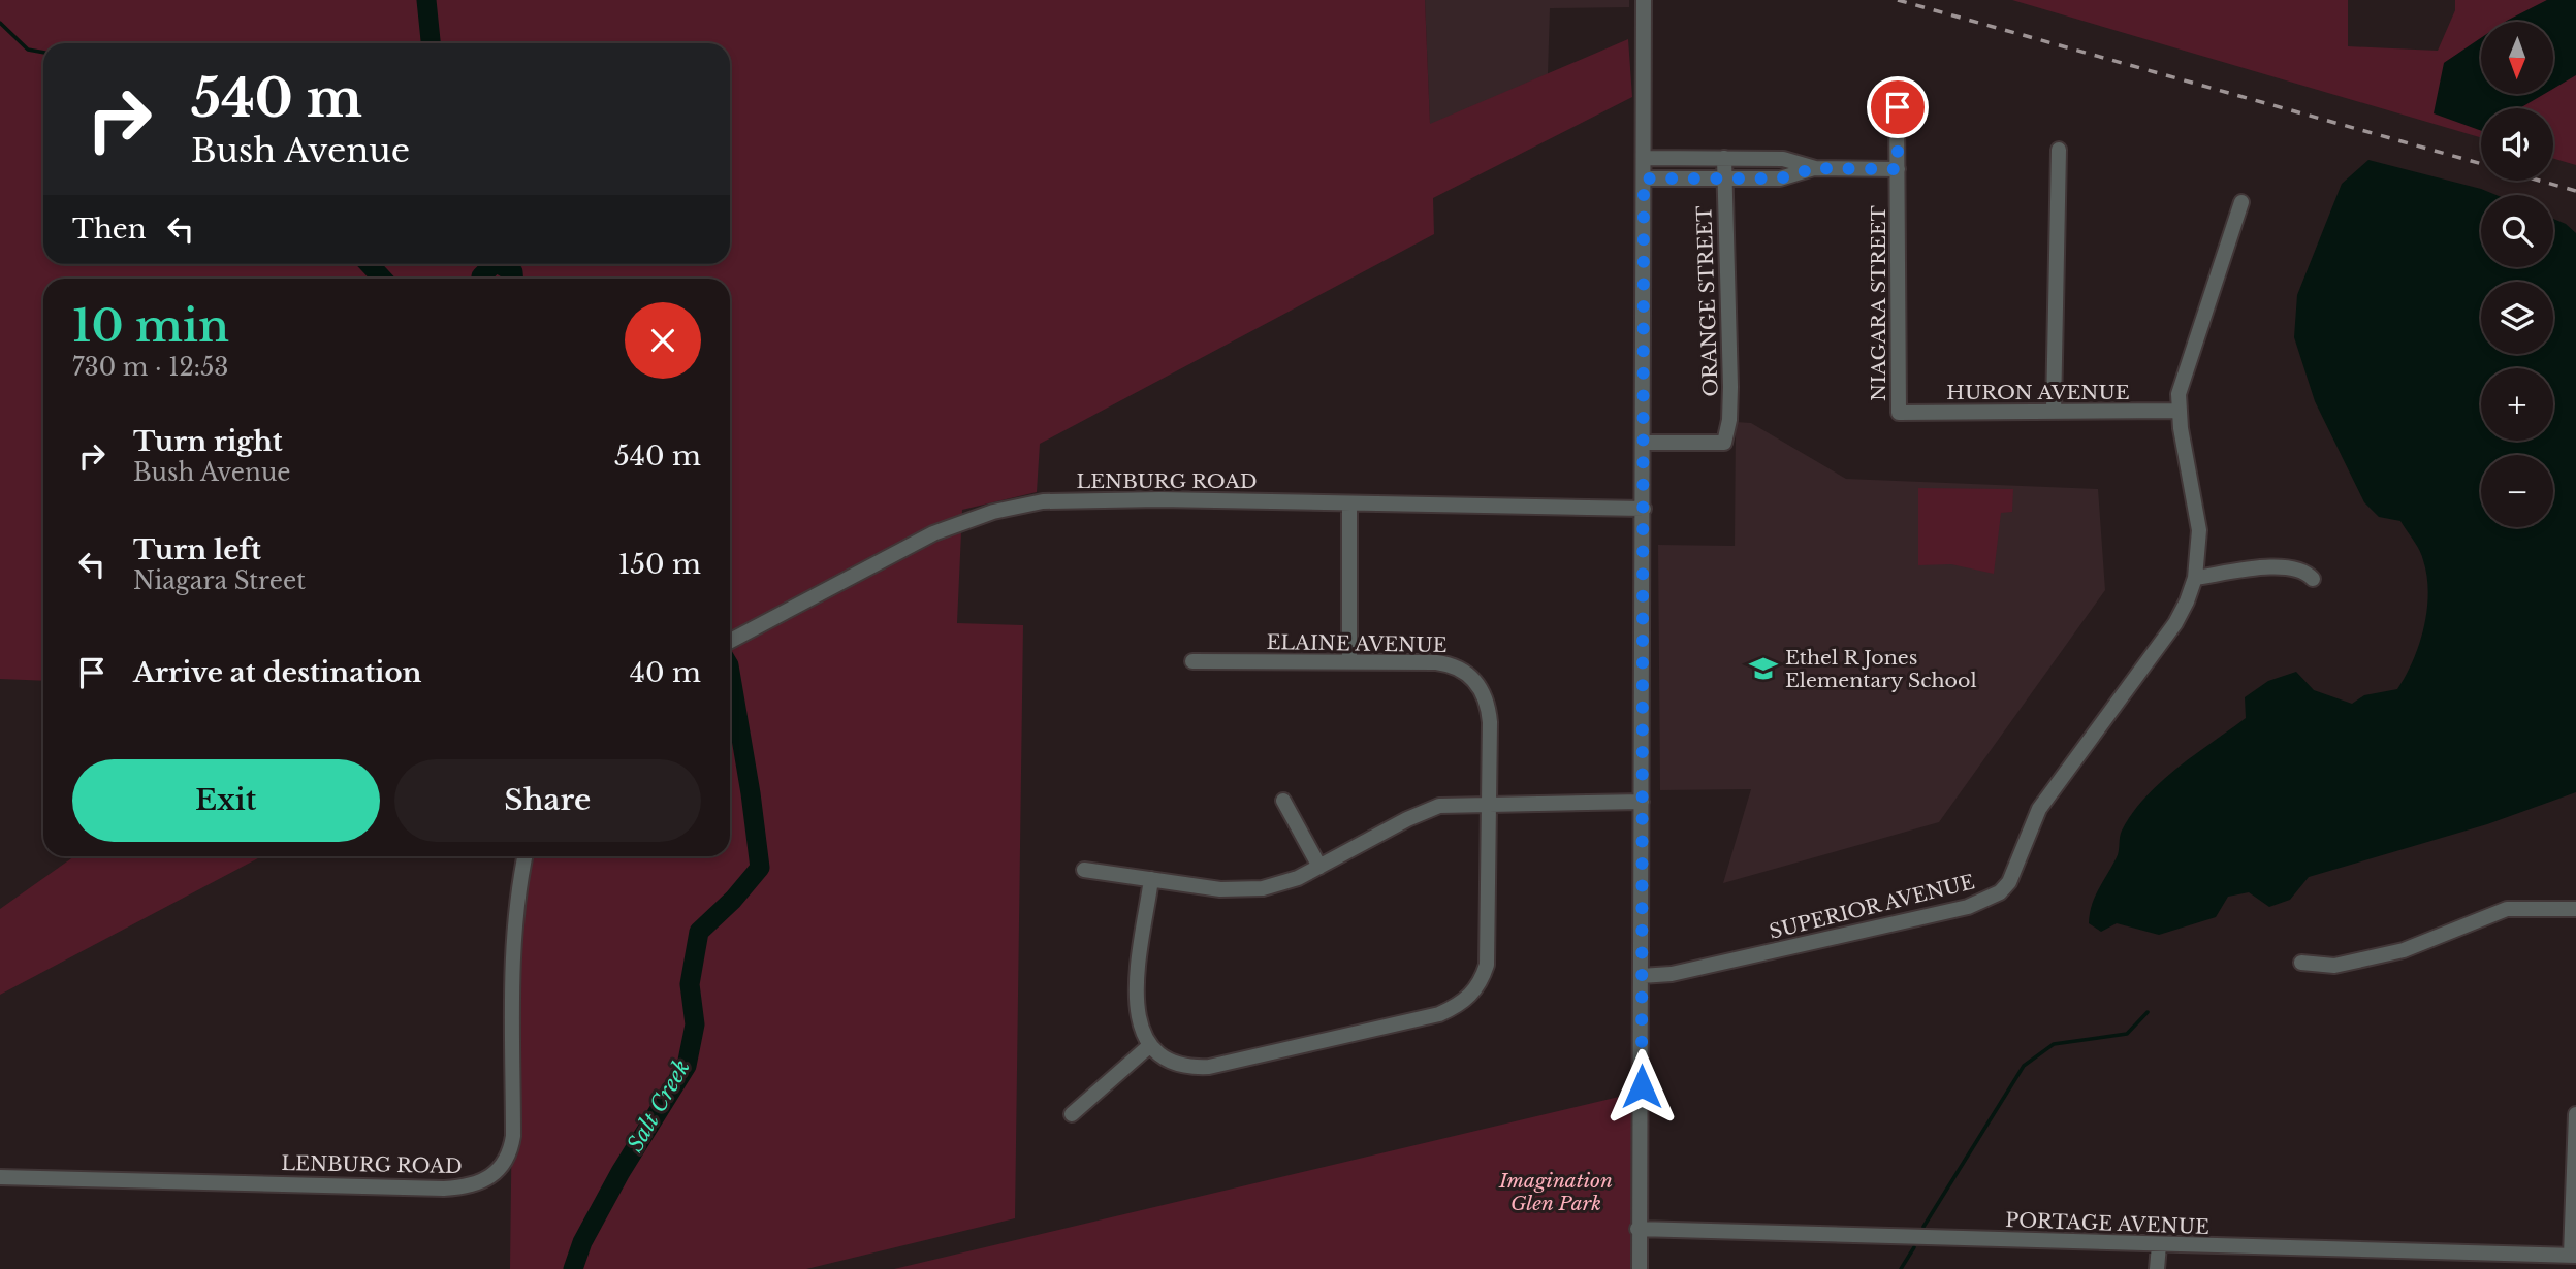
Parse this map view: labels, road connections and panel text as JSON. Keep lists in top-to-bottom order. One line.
{"streets":{"street":["ORANGE STREET","NIAGARA STREET","HURON AVENUE","LENBURG ROAD","ELAINE AVENUE","SUPERIOR AVENUE","PORTAGE AVENUE"]},"crossings":[["NIAGARA STREET","HURON AVENUE"]],"water":["Salt Creek"],"parks":["Imagination Glen Park"],"places":{"school or university":["Ethel R Jones Elementary School"]},"north":"bottom","page":{"map_buttons":["+","−"],"turn":["540 m","Bush Avenue"],"then":"Then","heading":["10 min","730 m · 12:53"],"list":[{"name":"Turn right","note":"Bush Avenue","value":"540 m"},{"name":"Turn left","note":"Niagara Street","value":"150 m"},{"name":"Arrive at destination","value":"40 m"}],"buttons":["Exit","Share"]}}
